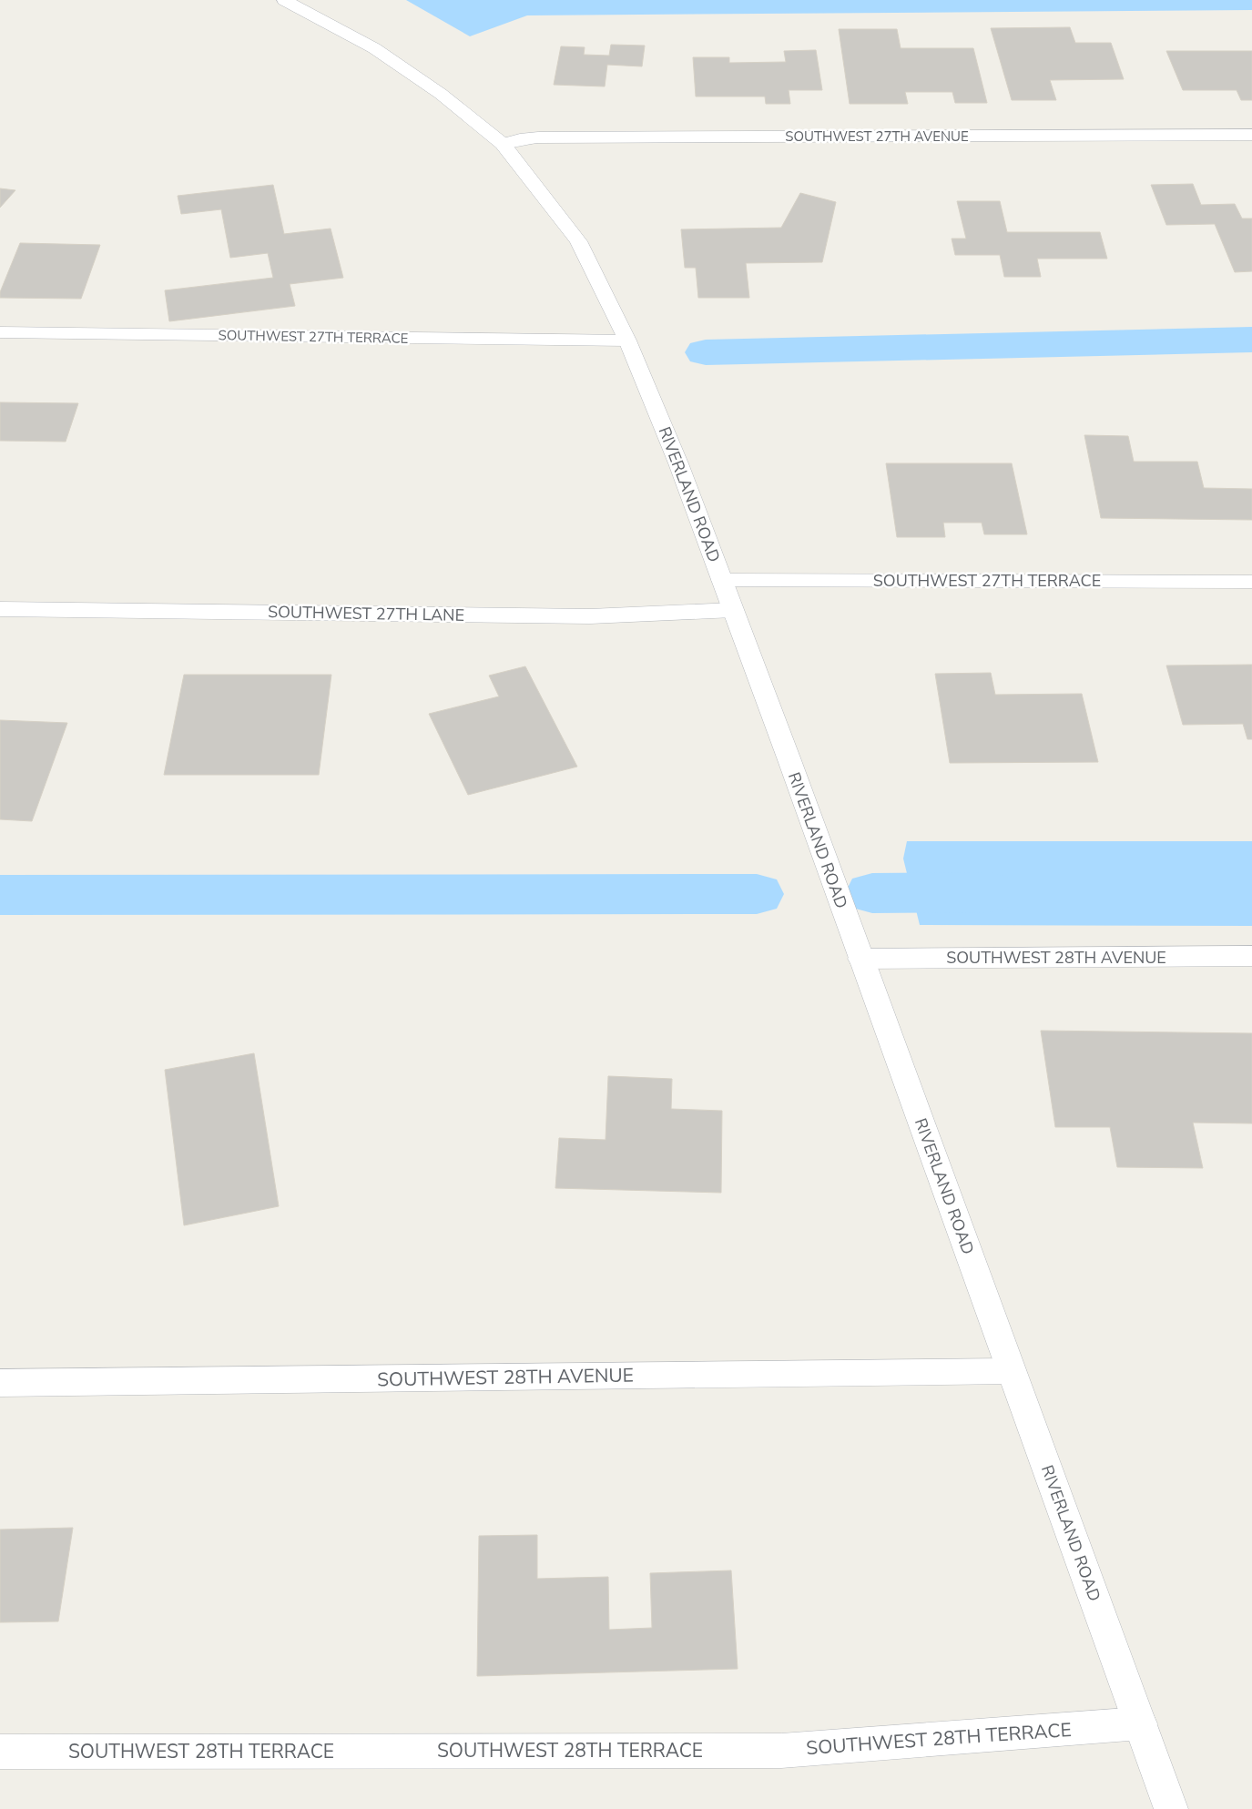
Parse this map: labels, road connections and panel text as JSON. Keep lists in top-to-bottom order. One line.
{"streets":{"street":["SOUTHWEST 27TH AVENUE","SOUTHWEST 27TH TERRACE","RIVERLAND ROAD","SOUTHWEST 27TH LANE","SOUTHWEST 28TH AVENUE","SOUTHWEST 28TH TERRACE"]},"crossings":[["SOUTHWEST 27TH AVENUE","RIVERLAND ROAD"],["SOUTHWEST 27TH TERRACE","RIVERLAND ROAD"],["RIVERLAND ROAD","SOUTHWEST 27TH LANE"],["RIVERLAND ROAD","SOUTHWEST 28TH AVENUE"],["RIVERLAND ROAD","SOUTHWEST 28TH TERRACE"]]}
